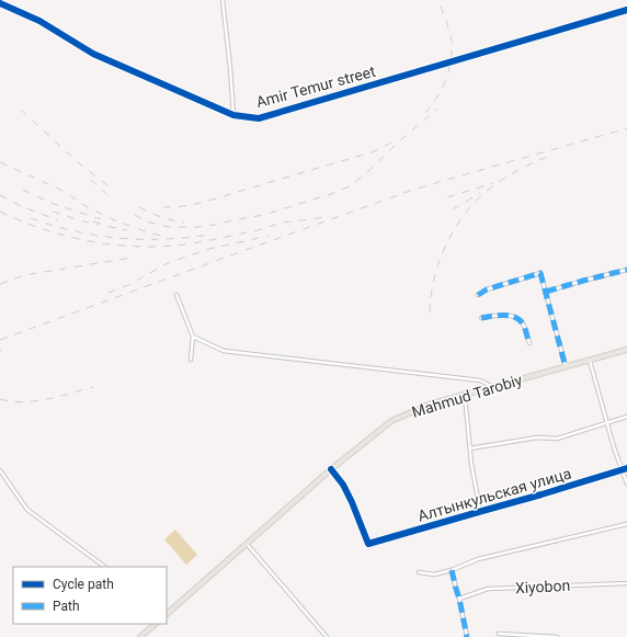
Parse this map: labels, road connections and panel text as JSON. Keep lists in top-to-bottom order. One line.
{"streets":{"main road":["Mahmud Tarobiy"],"street":["Amir Temur street","Алтынкульская улица","Xiyobon"]},"crossings":[["Mahmud Tarobiy","Алтынкульская улица"]],"legend":["Cycle path","Path"]}
